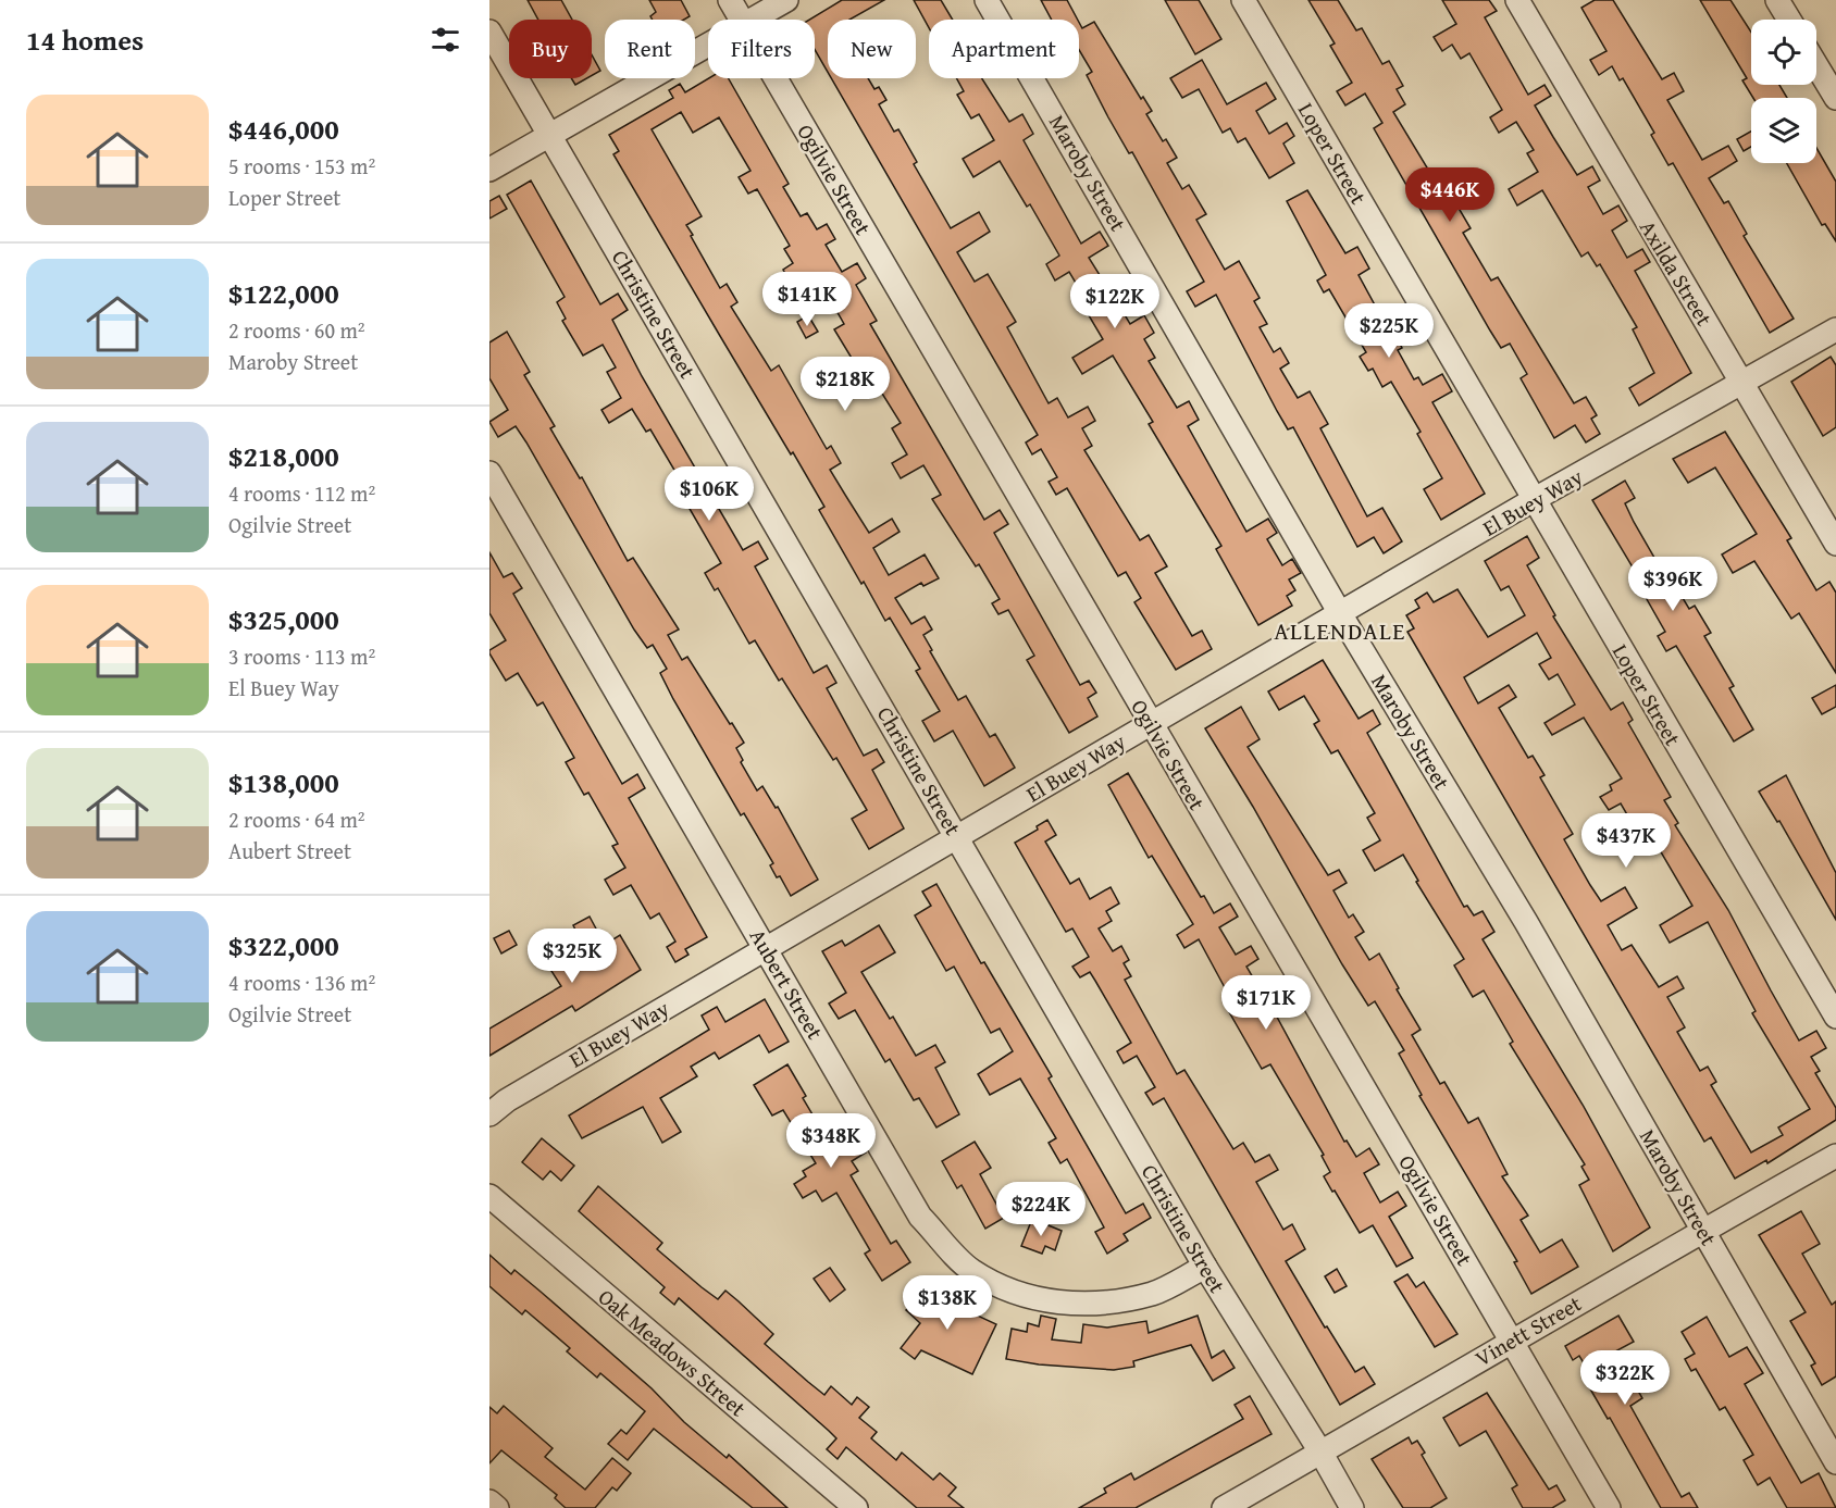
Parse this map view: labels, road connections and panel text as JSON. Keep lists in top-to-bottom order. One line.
{"streets":{"street":["Loper Street","Maroby Street","Ogilvie Street","Axilda Street","Christine Street","El Buey Way","Aubert Street","Vinett Street","Oak Meadows Street"]},"crossings":[["Loper Street","El Buey Way"],["Maroby Street","El Buey Way"],["Maroby Street","Vinett Street"],["Ogilvie Street","El Buey Way"],["Ogilvie Street","Vinett Street"],["Axilda Street","El Buey Way"],["Christine Street","El Buey Way"],["Christine Street","Aubert Street"],["Christine Street","Vinett Street"],["El Buey Way","Aubert Street"]],"districts":["ALLENDALE"],"page":{"heading":"14 homes","chip":["Buy","Rent","Filters","New","Apartment"],"list":[{"name":"$446,000","note":"5 rooms · 153 m² · Loper Street"},{"name":"$122,000","note":"2 rooms · 60 m² · Maroby Street"},{"name":"$218,000","note":"4 rooms · 112 m² · Ogilvie Street"},{"name":"$325,000","note":"3 rooms · 113 m² · El Buey Way"},{"name":"$138,000","note":"2 rooms · 64 m² · Aubert Street"},{"name":"$322,000","note":"4 rooms · 136 m² · Ogilvie Street"}],"price":["$446K","$141K","$122K","$225K","$218K","$106K","$396K","$437K","$325K","$171K","$348K","$224K","$138K","$322K"]}}
